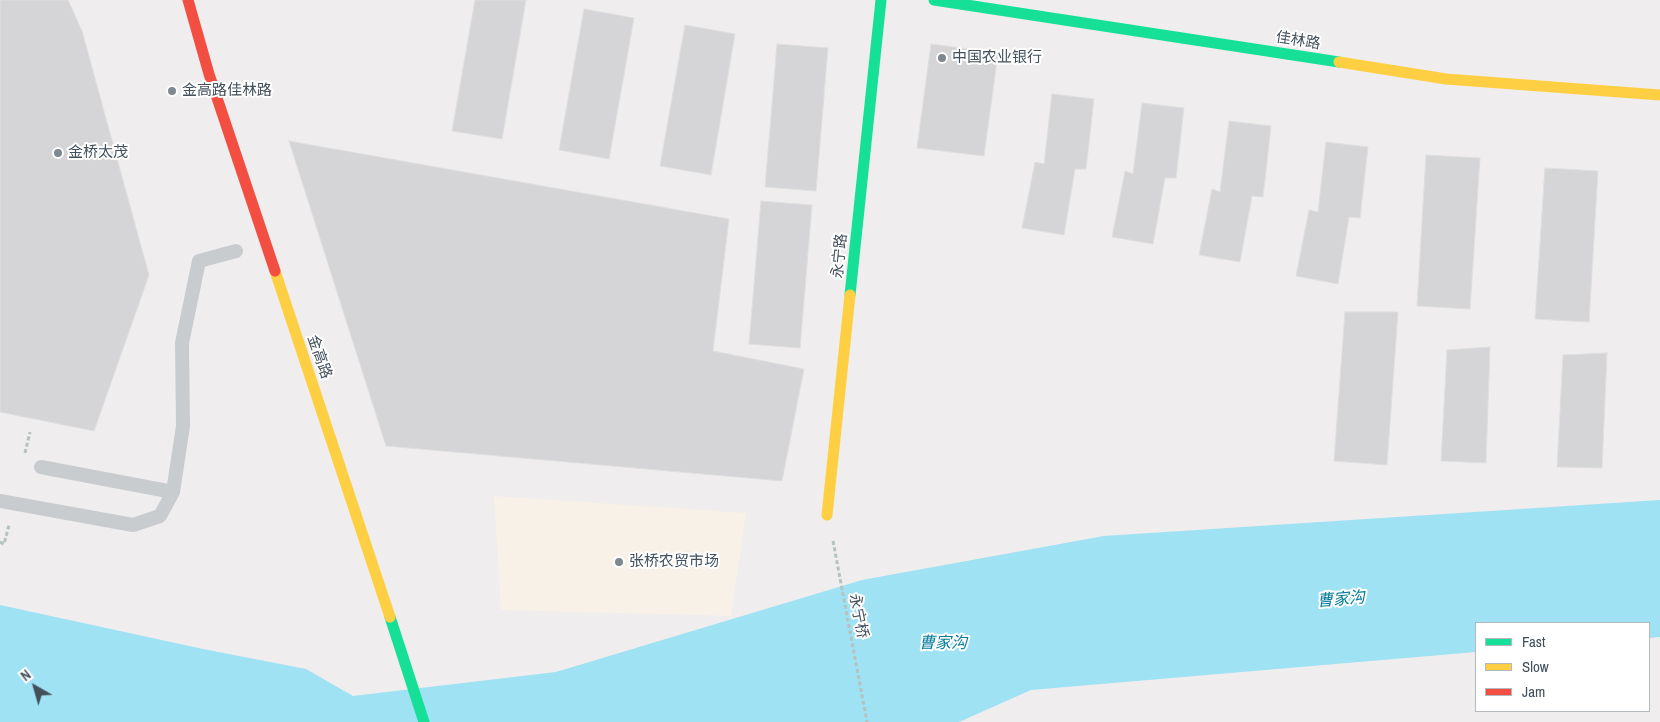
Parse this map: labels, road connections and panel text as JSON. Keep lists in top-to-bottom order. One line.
{"streets":{"street":["佳林路","永宁路","金高路"],"path":["永宁桥"]},"crossings":[["永宁路","永宁桥"]],"water":["曹家沟"],"places":["中国农业银行","金高路佳林路","金桥太茂","张桥农贸市场"],"legend":["Fast","Slow","Jam"],"north":"top left"}
